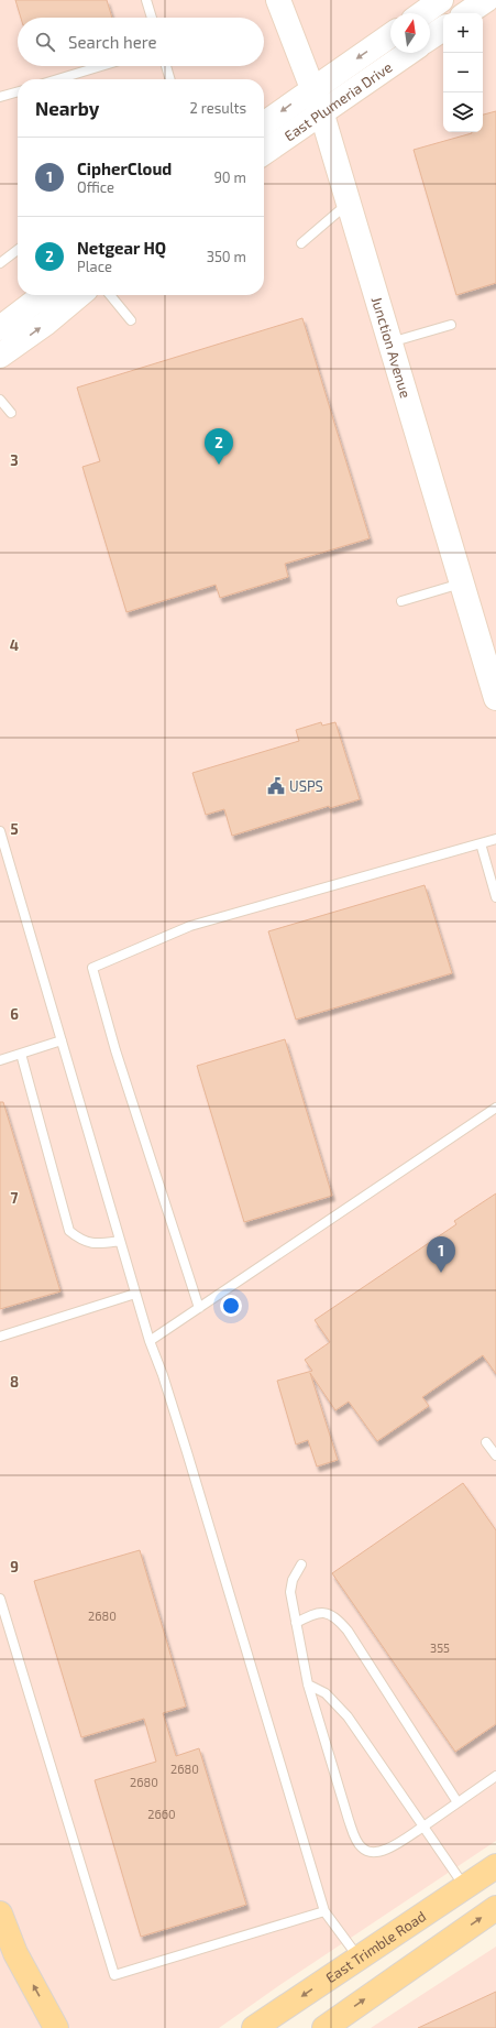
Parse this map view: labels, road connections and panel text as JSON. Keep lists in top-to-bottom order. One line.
{"streets":{"main road":["East Plumeria Drive","Junction Avenue","East Trimble Road"]},"crossings":[["East Plumeria Drive","Junction Avenue"]],"places":{"public building":["USPS"]},"house_numbers":["2680","355","2680","2680","2660"],"north":"top","page":{"map_buttons":["+","−"],"search":"Search here","heading":["Nearby","2 results"],"list":[{"mark":"1","name":"CipherCloud","note":"Office","value":"90 m"},{"mark":"2","name":"Netgear HQ","note":"Place","value":"350 m"}],"pins":["2","1"]},"grid":{"rows":["3","4","5","6","7","8","9"]}}
